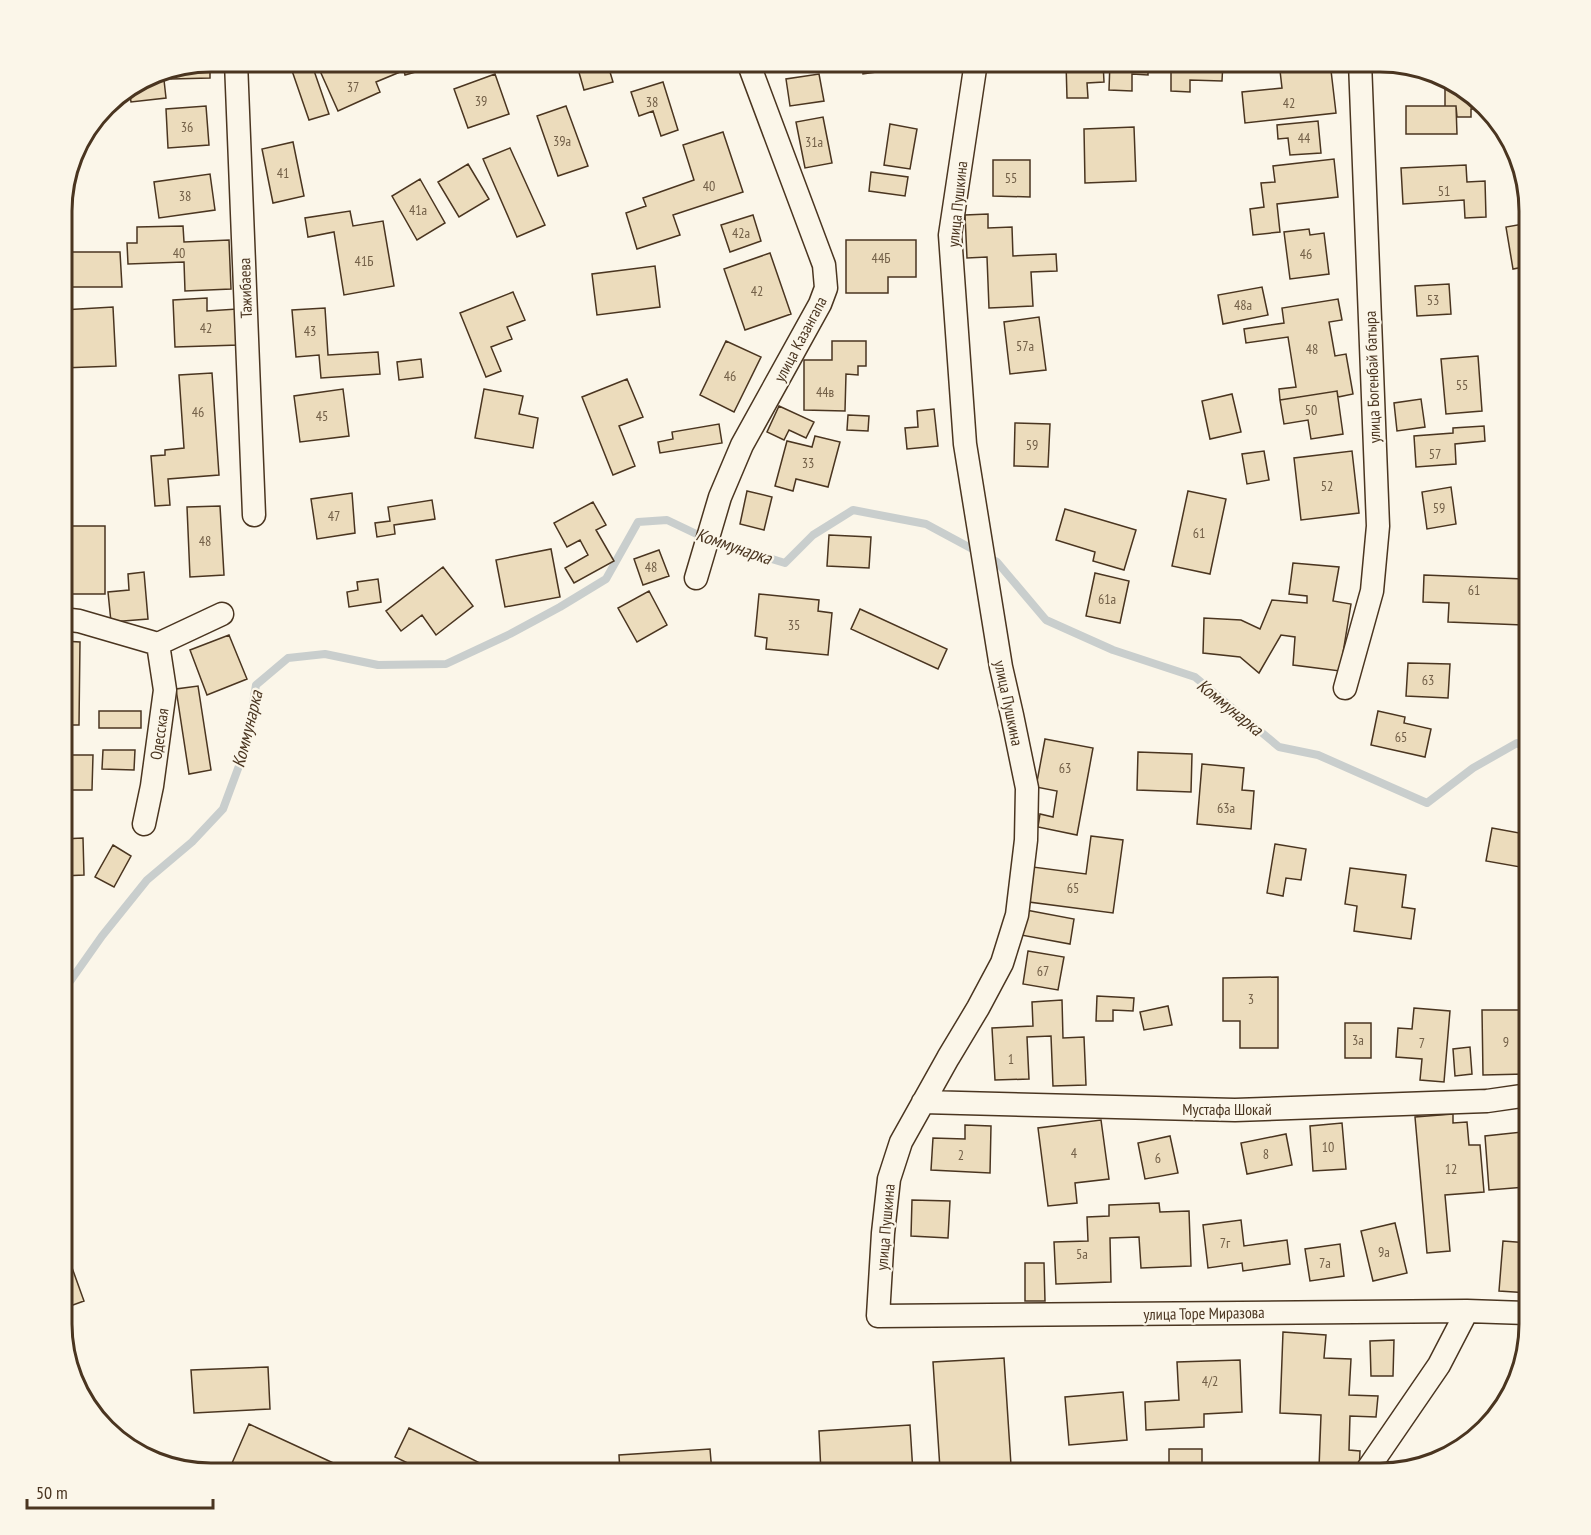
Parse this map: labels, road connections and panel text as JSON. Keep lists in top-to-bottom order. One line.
{"streets":{"street":["улица Пушкина","Тажибаева","улица Казангапа","улица Богенбай батыра","Одесская","Мустафа Шокай","улица Торе Миразова"]},"crossings":[["улица Пушкина","Мустафа Шокай"],["улица Пушкина","улица Торе Миразова"]],"water":["Коммунарка"],"house_numbers":["37","39","38","42","36","44","39а","31а","41","55","40","51","38","41а","42а","40","46","44Б","41Б","42","53","48а","42","43","57а","48","46","55","44в","50","46","45","59","57","33","52","59","47","61","48","48","61","61а","35","63","65","63","63а","65","67","3","3а","9","7","1","10","4","8","2","6","12","7г","9а","5а","7а","4/2"],"scale_bar":"50 m"}
